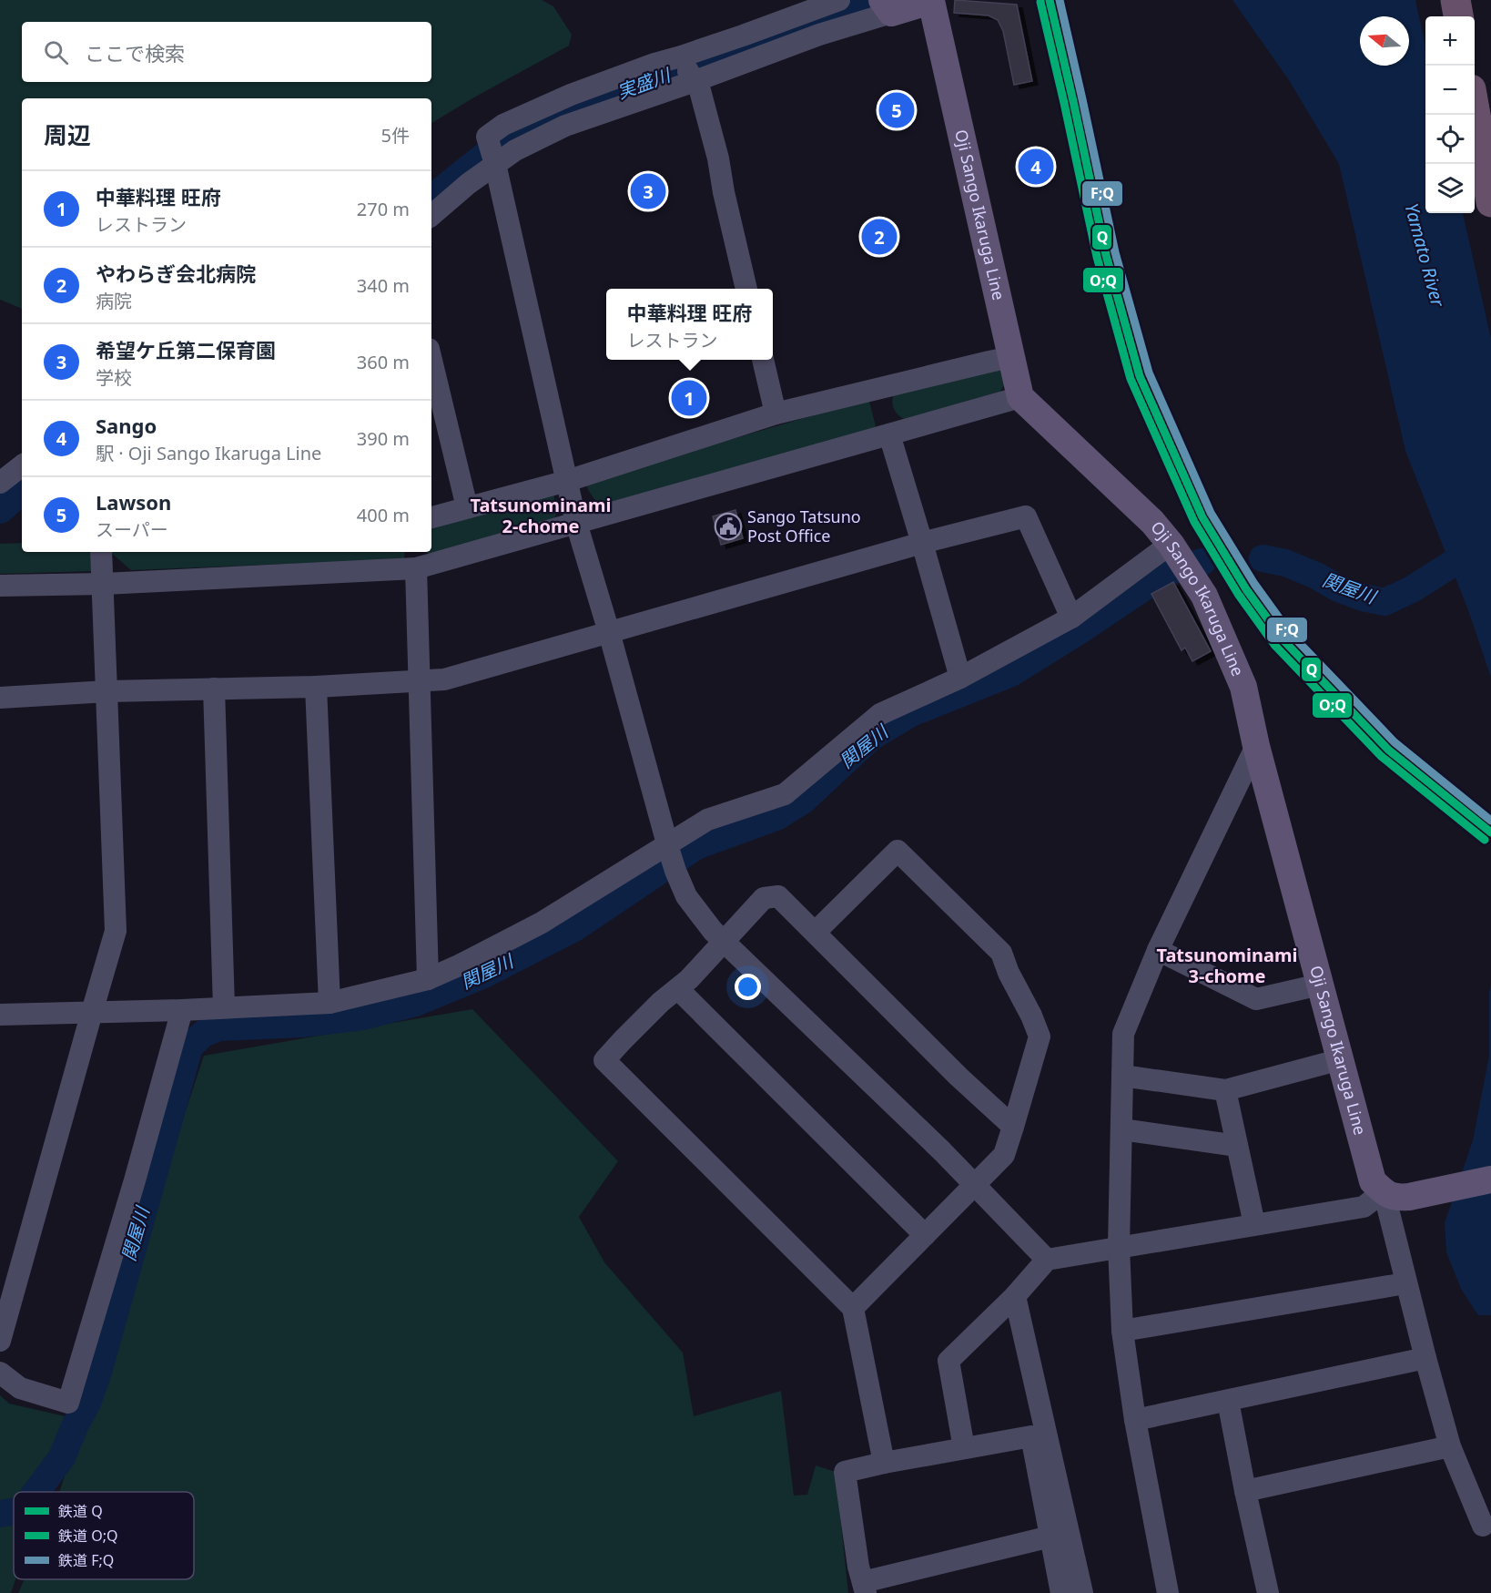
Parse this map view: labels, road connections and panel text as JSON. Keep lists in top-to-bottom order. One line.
{"streets":{"main road":["Oji Sango Ikaruga Line"]},"districts":["Tatsunominami 2-chome","Tatsunominami 3-chome"],"water":["実盛川","Yamato River","関屋川"],"places":{"public building":["Sango Tatsuno Post Office"]},"lines":["rail line Q","rail line F;Q","rail line O;Q"],"legend":["鉄道 Q","鉄道 O;Q","鉄道 F;Q"],"north":"left","page":{"map_buttons":["+","−"],"search":"ここで検索","pins":["5","4","3","2","1"],"heading":["周辺","5件"],"list":[{"mark":"1","name":"中華料理 旺府","note":"レストラン","value":"270 m"},{"mark":"2","name":"やわらぎ会北病院","note":"病院","value":"340 m"},{"mark":"3","name":"希望ケ丘第二保育園","note":"学校","value":"360 m"},{"mark":"4","name":"Sango","note":"駅 · Oji Sango Ikaruga Line","value":"390 m"},{"mark":"5","name":"Lawson","note":"スーパー","value":"400 m"}],"popup":["中華料理 旺府","レストラン"]}}
